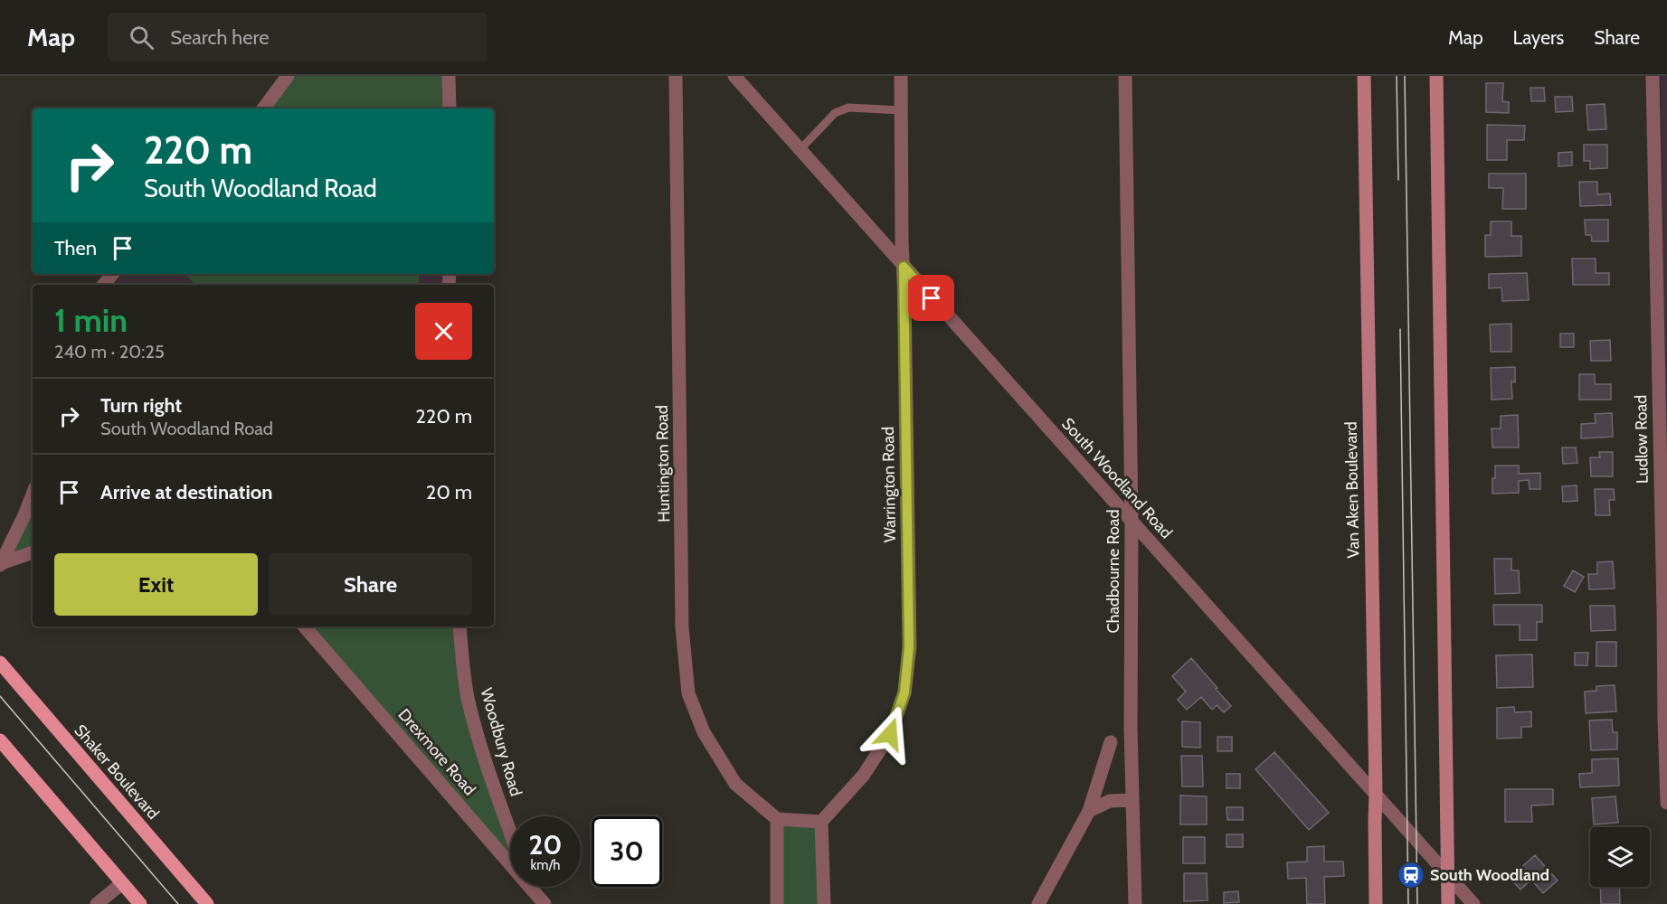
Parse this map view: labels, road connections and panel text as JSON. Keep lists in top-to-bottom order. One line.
{"streets":{"main road":["Van Aken Boulevard","Shaker Boulevard"],"street":["Ludlow Road","Huntington Road","South Woodland Road","Warrington Road","Chadbourne Road","Woodbury Road","Drexmore Road"]},"crossings":[["South Woodland Road","Warrington Road"],["South Woodland Road","Van Aken Boulevard"],["South Woodland Road","Chadbourne Road"]],"places":{"station":["South Woodland"]},"page":{"header":"Map","search":"Search here","nav":["Map","Layers","Share"],"turn":["220 m","South Woodland Road"],"then":"Then","heading":["1 min","240 m · 20:25"],"list":[{"name":"Turn right","note":"South Woodland Road","value":"220 m"},{"name":"Arrive at destination","value":"20 m"}],"buttons":["Exit","Share"],"speed":"20 km/h","limit":"30"}}
